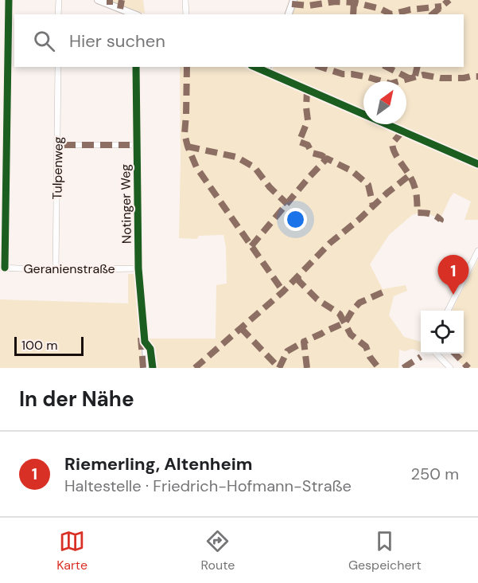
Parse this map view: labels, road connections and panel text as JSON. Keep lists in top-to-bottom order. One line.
{"streets":{"street":["Tulpenweg","Notinger Weg","Geranienstraße"]},"crossings":[["Tulpenweg","Geranienstraße"],["Notinger Weg","Geranienstraße"]],"scale_bar":"100 m","north":"top right","page":{"search":"Hier suchen","pins":"1","scale":"100 m","heading":"In der Nähe","list":[{"mark":"1","name":"Riemerling, Altenheim","note":"Haltestelle · Friedrich-Hofmann-Straße","value":"250 m"}],"nav":["Karte","Route","Gespeichert"]}}
